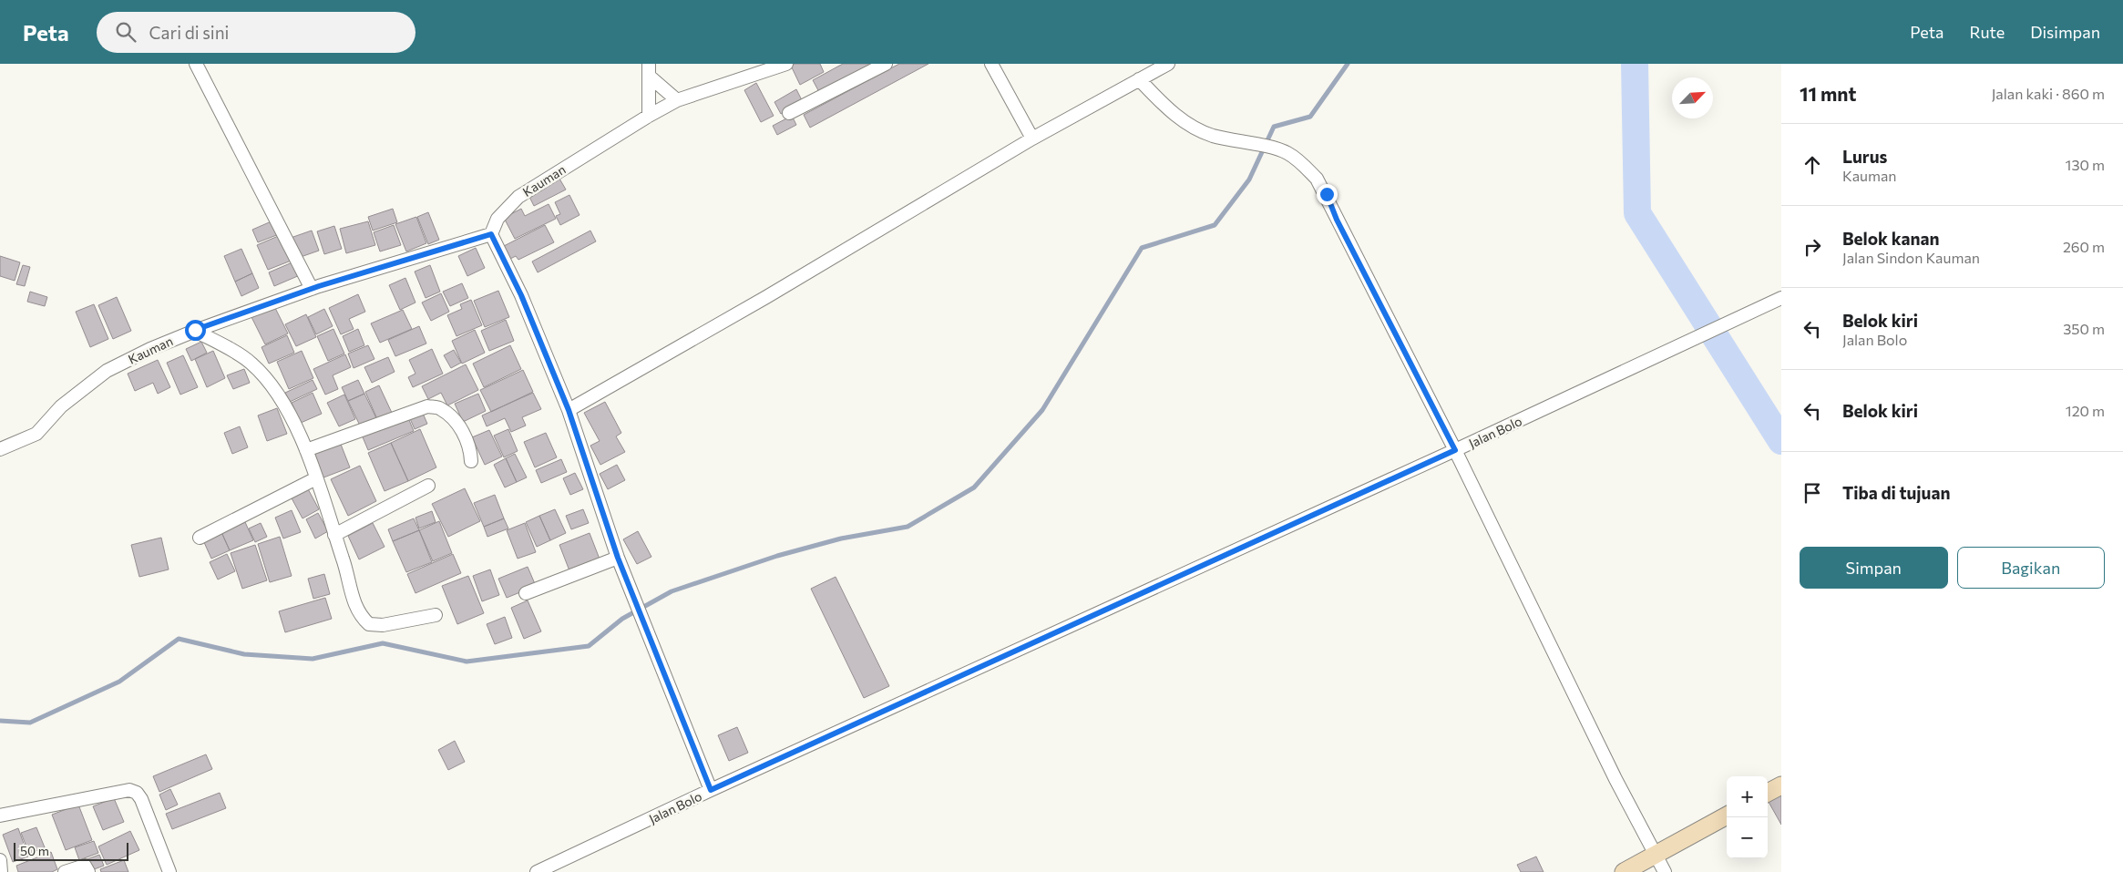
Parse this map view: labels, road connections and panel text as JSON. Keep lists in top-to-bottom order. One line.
{"streets":{"street":["Kauman","Jalan Bolo"]},"scale_bar":"50 m","north":"top right","page":{"header":"Peta","search":"Cari di sini","nav":["Peta","Rute","Disimpan"],"heading":["11 mnt","Jalan kaki · 860 m"],"list":[["Lurus","Kauman","130 m"],["Belok kanan","Jalan Sindon Kauman","260 m"],["Belok kiri","Jalan Bolo","350 m"],["Belok kiri","120 m"],"Tiba di tujuan"],"buttons":["Simpan","Bagikan"],"map_buttons":["+","−"],"scale":"50 m"}}
